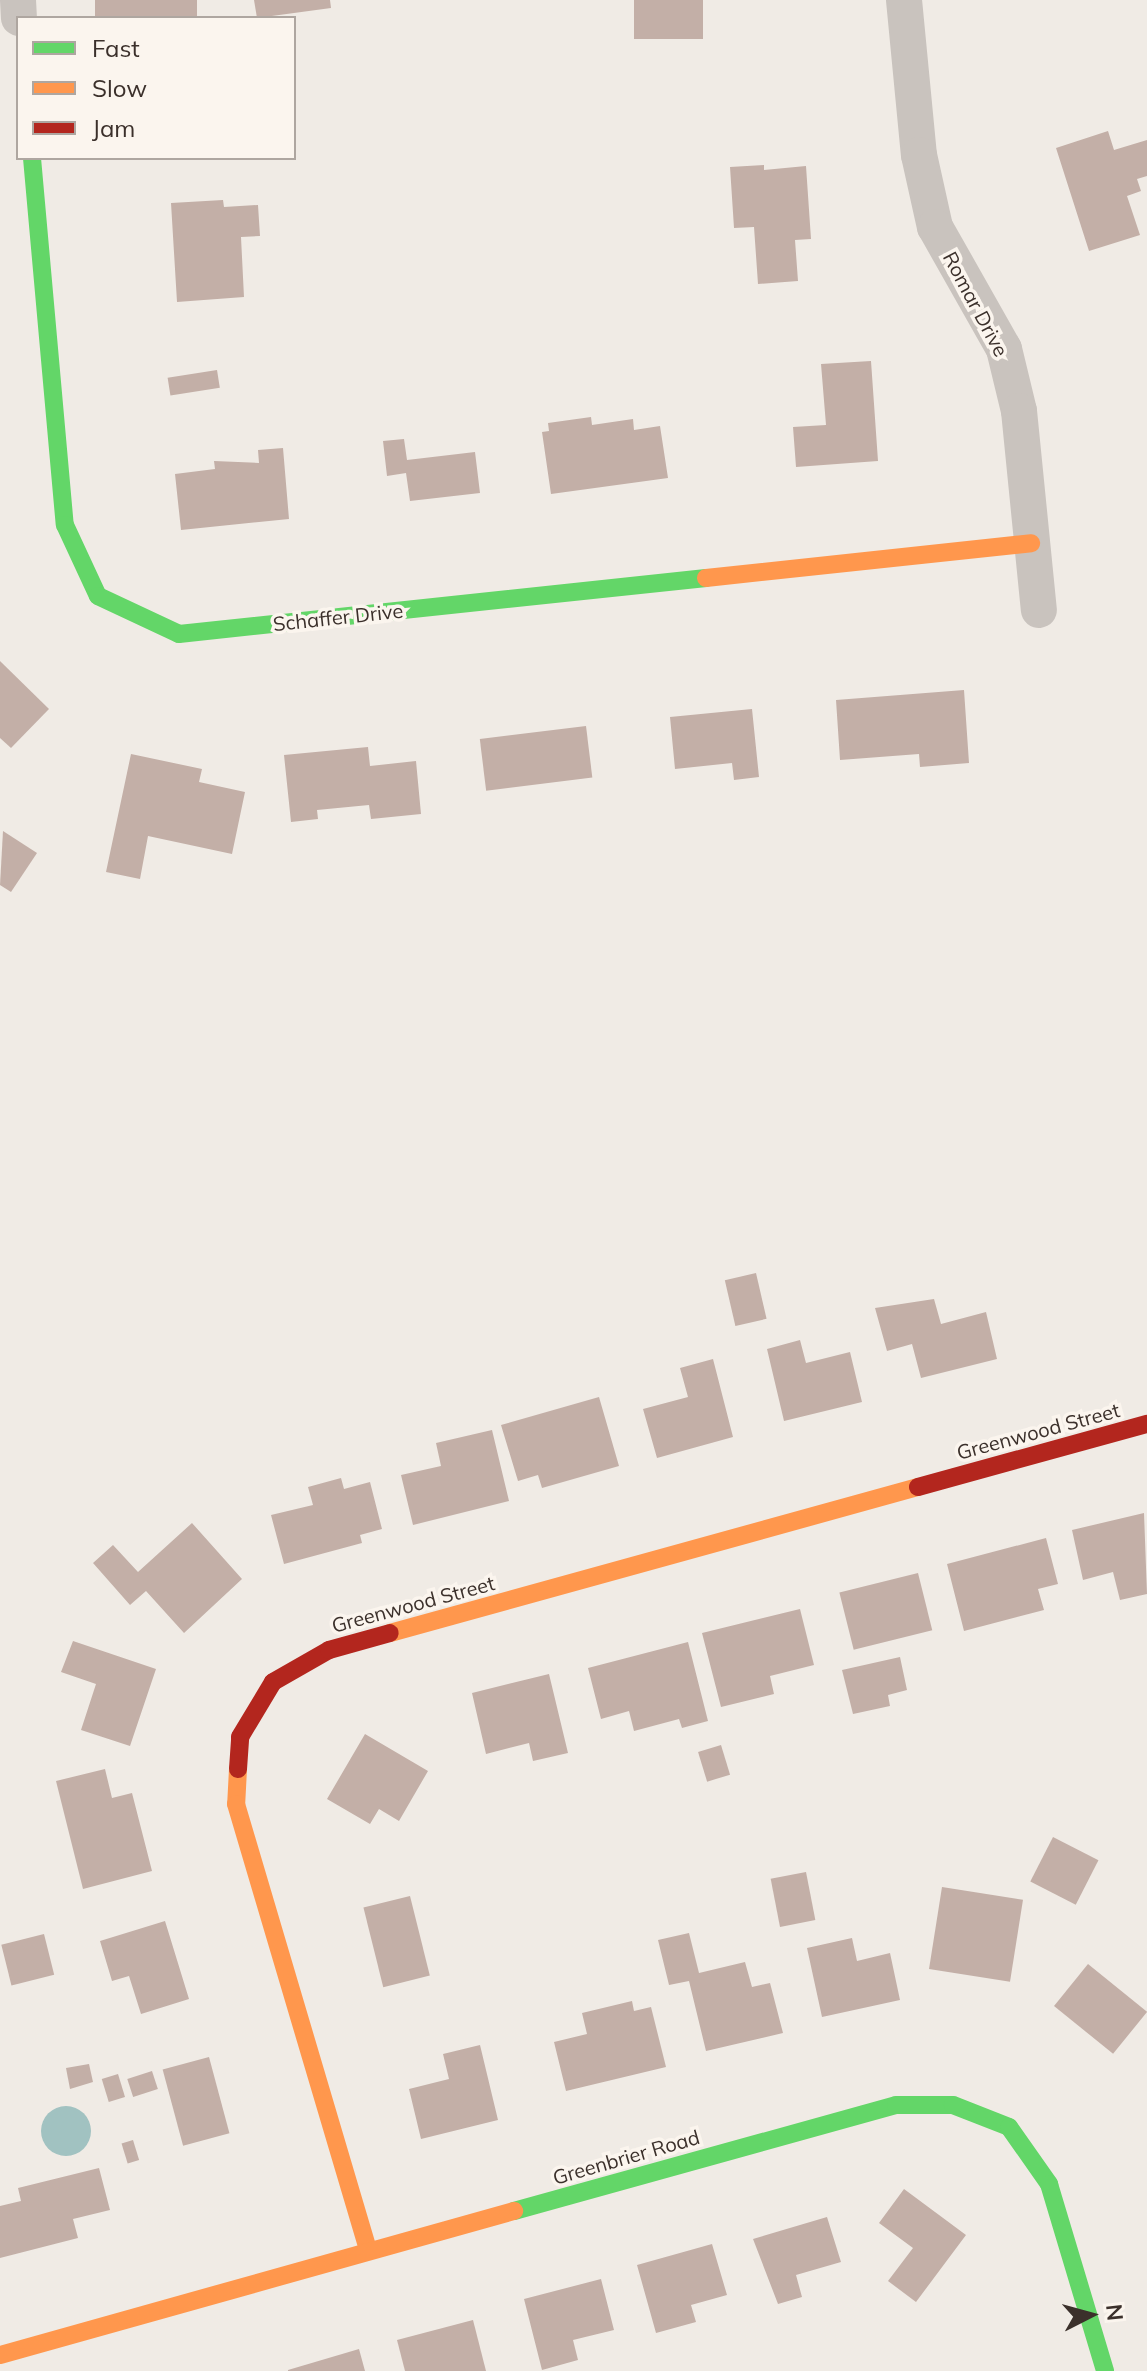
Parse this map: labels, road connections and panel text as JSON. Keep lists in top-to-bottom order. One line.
{"streets":{"street":["Romar Drive","Schaffer Drive","Greenwood Street","Greenbrier Road"]},"crossings":[["Romar Drive","Schaffer Drive"],["Greenwood Street","Greenbrier Road"]],"legend":["Fast","Slow","Jam"],"north":"right"}
